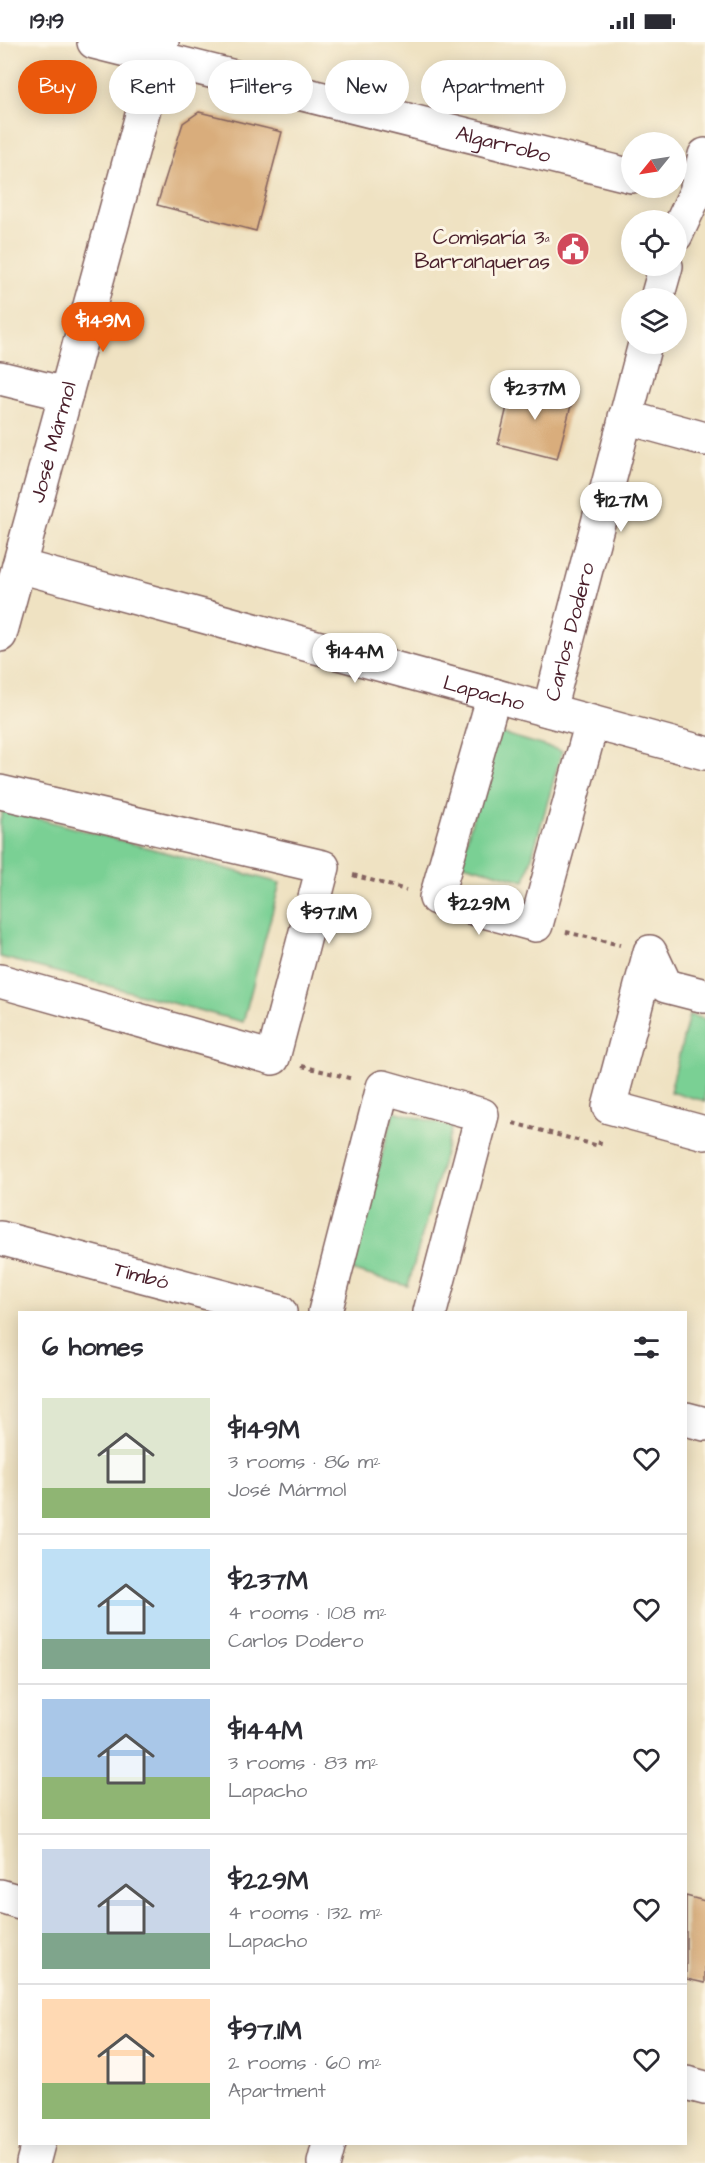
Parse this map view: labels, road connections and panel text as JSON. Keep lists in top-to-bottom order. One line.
{"streets":{"street":["Algarrobo","José Mármol","Carlos Dodero","Lapacho","Timbó"]},"crossings":[["Algarrobo","José Mármol"],["José Mármol","Lapacho"],["Carlos Dodero","Lapacho"]],"places":{"public building":["Comisaría 3ª Barranqueras"]},"north":"bottom left","page":{"status":"19:19","chip":["Buy","Rent","Filters","New","Apartment"],"price":["$149M","$237M","$127M","$144M","$229M","$97.1M"],"heading":"6 homes","list":[{"name":"$149M","note":"3 rooms · 86 m² · José Mármol"},{"name":"$237M","note":"4 rooms · 108 m² · Carlos Dodero"},{"name":"$144M","note":"3 rooms · 83 m² · Lapacho"},{"name":"$229M","note":"4 rooms · 132 m² · Lapacho"},{"name":"$97.1M","note":"2 rooms · 60 m² · Apartment"}]}}
